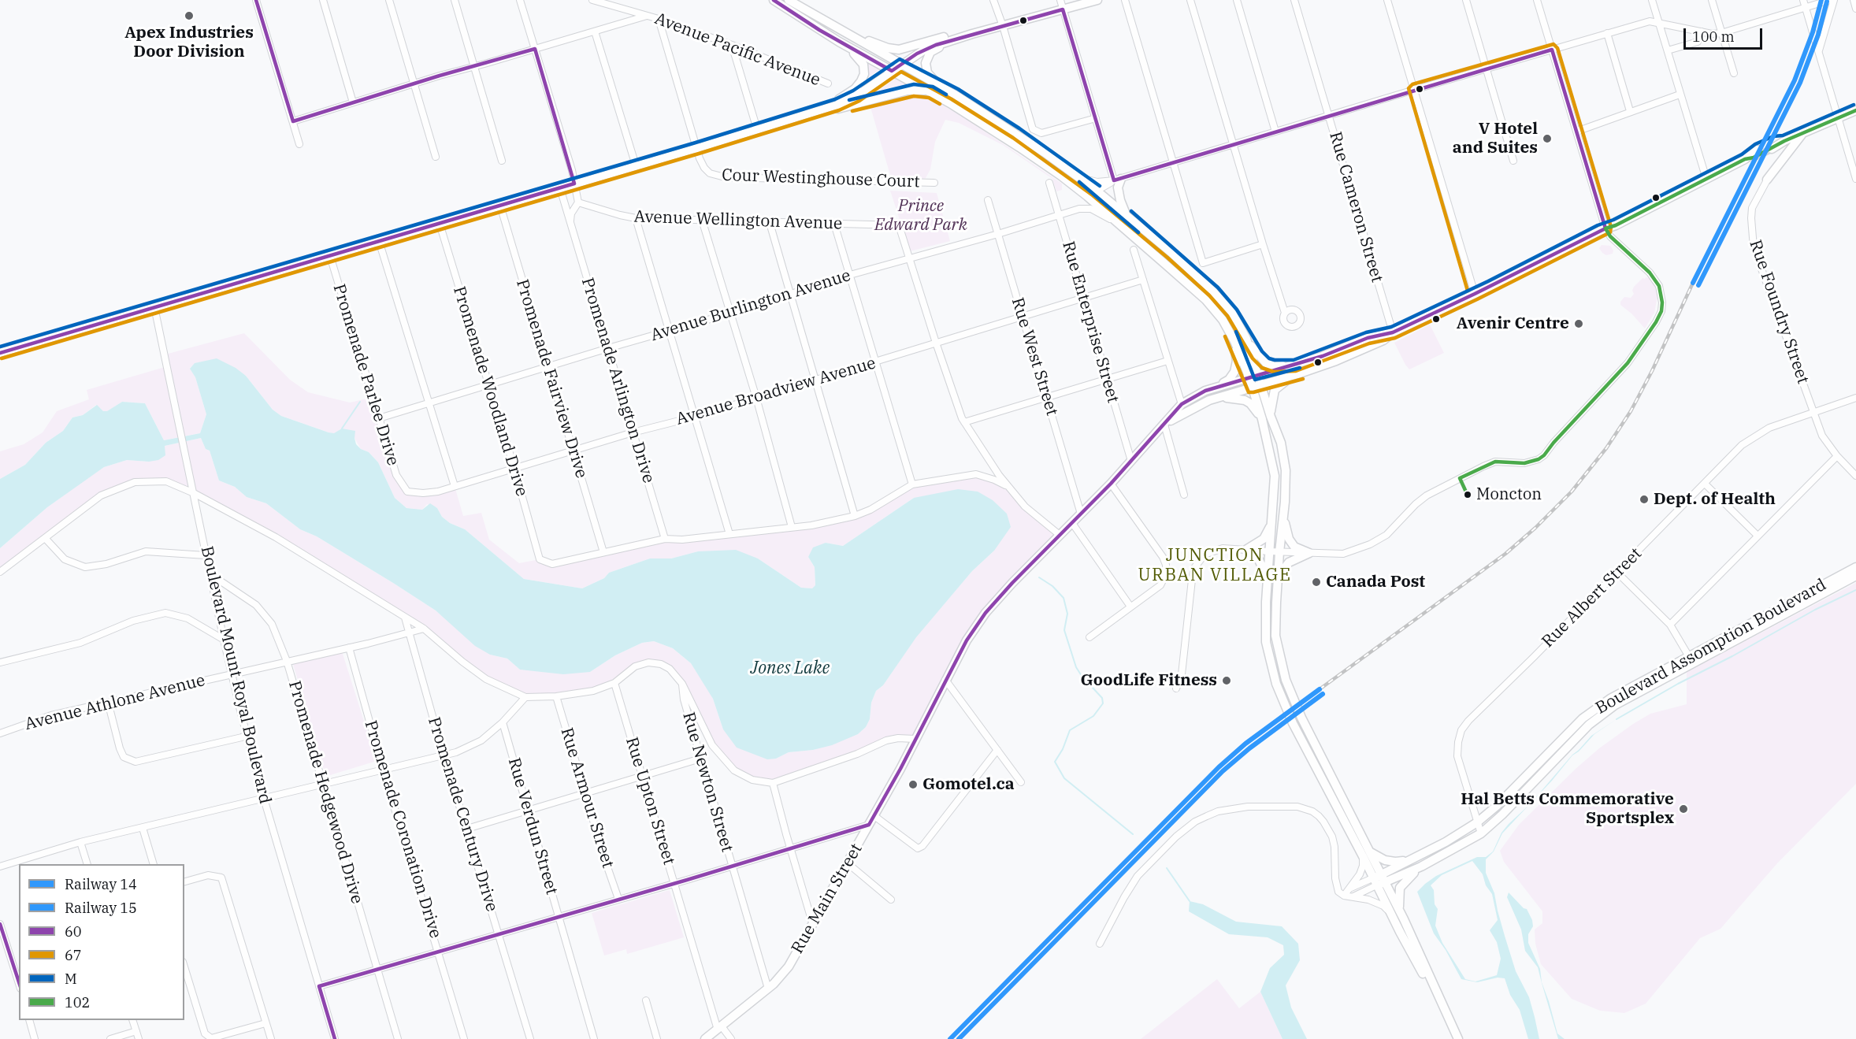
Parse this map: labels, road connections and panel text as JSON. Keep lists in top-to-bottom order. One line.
{"streets":{"main road":["Boulevard Assomption Boulevard","Rue Main Street"],"street":["Avenue Pacific Avenue","Cour Westinghouse Court","Rue Cameron Street","Avenue Wellington Avenue","Avenue Burlington Avenue","Rue Foundry Street","Rue Enterprise Street","Rue West Street","Promenade Parlee Drive","Promenade Fairview Drive","Promenade Arlington Drive","Promenade Woodland Drive","Avenue Broadview Avenue","Rue Albert Street","Boulevard Mount Royal Boulevard","Avenue Athlone Avenue","Rue Newton Street","Promenade Hedgewood Drive","Rue Armour Street","Rue Upton Street","Promenade Century Drive","Rue Verdun Street","Promenade Coronation Drive"]},"crossings":[["Avenue Pacific Avenue","Cour Westinghouse Court"],["Rue Cameron Street","Rue Main Street"],["Avenue Wellington Avenue","Avenue Burlington Avenue"],["Avenue Burlington Avenue","Rue Enterprise Street"],["Avenue Burlington Avenue","Rue West Street"],["Avenue Burlington Avenue","Promenade Parlee Drive"],["Avenue Burlington Avenue","Promenade Fairview Drive"],["Avenue Burlington Avenue","Promenade Arlington Drive"],["Avenue Burlington Avenue","Promenade Woodland Drive"],["Rue Foundry Street","Rue Albert Street"],["Rue Enterprise Street","Avenue Broadview Avenue"],["Rue Enterprise Street","Rue Main Street"],["Rue West Street","Avenue Broadview Avenue"],["Rue West Street","Rue Main Street"],["Promenade Parlee Drive","Avenue Broadview Avenue"],["Promenade Fairview Drive","Promenade Woodland Drive"],["Promenade Fairview Drive","Avenue Broadview Avenue"],["Promenade Arlington Drive","Avenue Broadview Avenue"],["Promenade Woodland Drive","Avenue Broadview Avenue"],["Rue Albert Street","Boulevard Assomption Boulevard"],["Boulevard Mount Royal Boulevard","Avenue Athlone Avenue"],["Boulevard Mount Royal Boulevard","Promenade Hedgewood Drive"],["Avenue Athlone Avenue","Promenade Hedgewood Drive"],["Avenue Athlone Avenue","Promenade Century Drive"],["Avenue Athlone Avenue","Promenade Coronation Drive"],["Rue Newton Street","Rue Main Street"],["Rue Upton Street","Rue Main Street"]],"districts":["JUNCTION URBAN VILLAGE"],"water":["Jones Lake"],"parks":["Prince Edward Park"],"places":["Apex Industries Door Division","V Hotel and Suites","Avenir Centre","Moncton","Dept. of Health","Canada Post","GoodLife Fitness","Gomotel.ca","Hal Betts Commemorative Sportsplex"],"lines":["rail line 14","transit line 60","rail line 15","transit line 67","transit line M","transit line 102"],"legend":["Railway 14","Railway 15","60","67","M","102"],"scale_bar":"100 m"}
